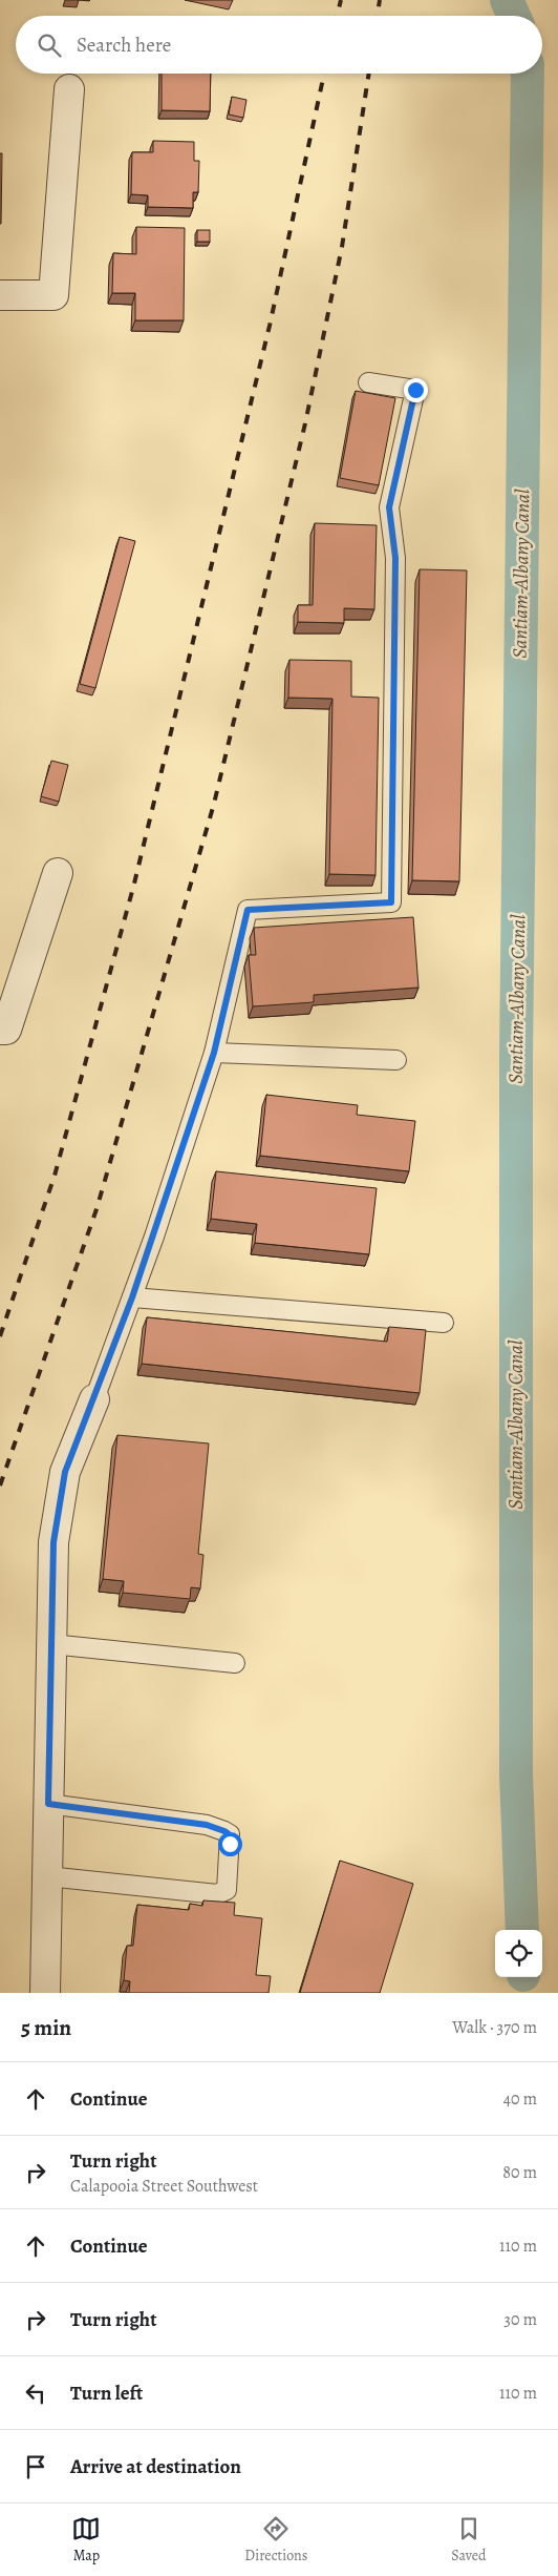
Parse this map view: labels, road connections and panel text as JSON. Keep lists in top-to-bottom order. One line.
{"water":["Santiam-Albany Canal"],"page":{"search":"Search here","heading":["5 min","Walk · 370 m"],"list":[["Continue","40 m"],["Turn right","Calapooia Street Southwest","80 m"],["Continue","110 m"],["Turn right","30 m"],["Turn left","110 m"],"Arrive at destination"],"nav":["Map","Directions","Saved"]}}
